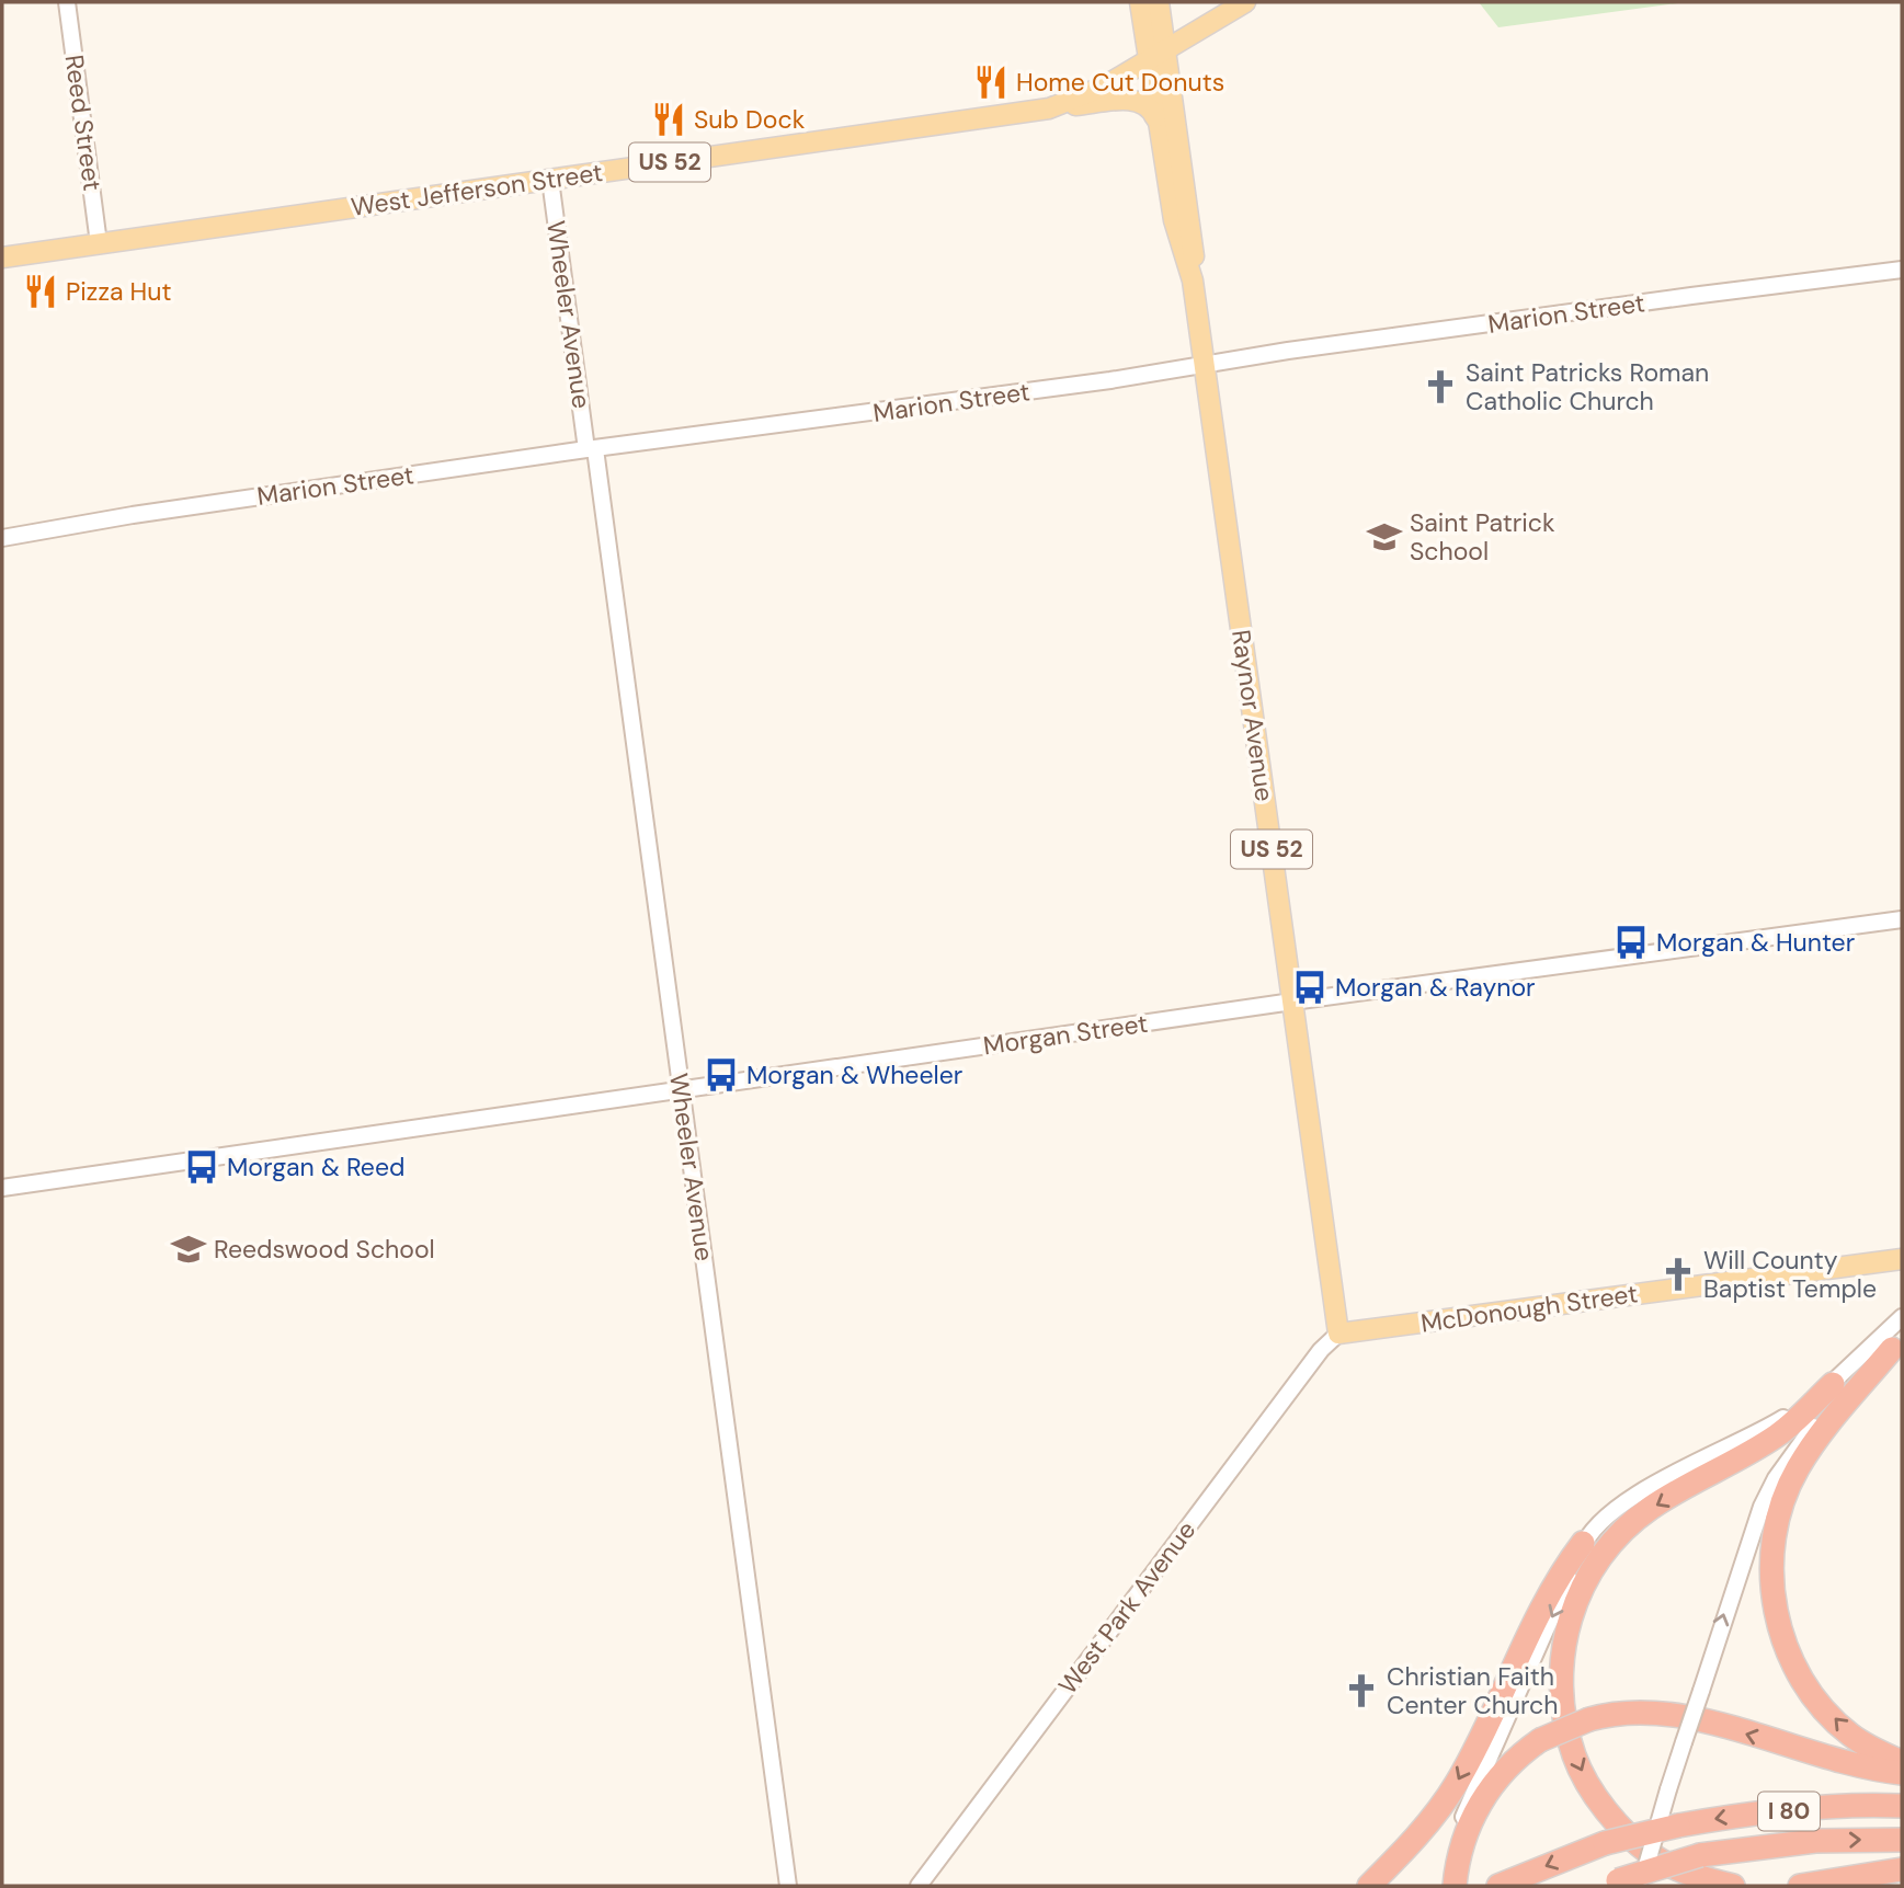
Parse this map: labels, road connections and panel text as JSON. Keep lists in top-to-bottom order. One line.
{"streets":{"highway":["I 80"],"main road":["US 52","West Jefferson Street","Raynor Avenue","McDonough Street"],"street":["Reed Street","Marion Street","Wheeler Avenue","Morgan Street","West Park Avenue"]},"crossings":[["Reed Street","West Jefferson Street"],["US 52","West Jefferson Street"],["US 52","Raynor Avenue"],["West Jefferson Street","Wheeler Avenue"],["West Jefferson Street","Raynor Avenue"],["Marion Street","Wheeler Avenue"],["Marion Street","Raynor Avenue"],["Wheeler Avenue","Morgan Street"],["Raynor Avenue","Morgan Street"],["Raynor Avenue","McDonough Street"],["Raynor Avenue","West Park Avenue"],["McDonough Street","West Park Avenue"]],"places":{"restaurant":["Home Cut Donuts","Sub Dock","Pizza Hut"],"church":["Saint Patricks Roman Catholic Church","Will County Baptist Temple","Christian Faith Center Church"],"school or university":["Saint Patrick School","Reedswood School"],"bus stop":["Morgan & Hunter","Morgan & Raynor","Morgan & Wheeler","Morgan & Reed"]}}
